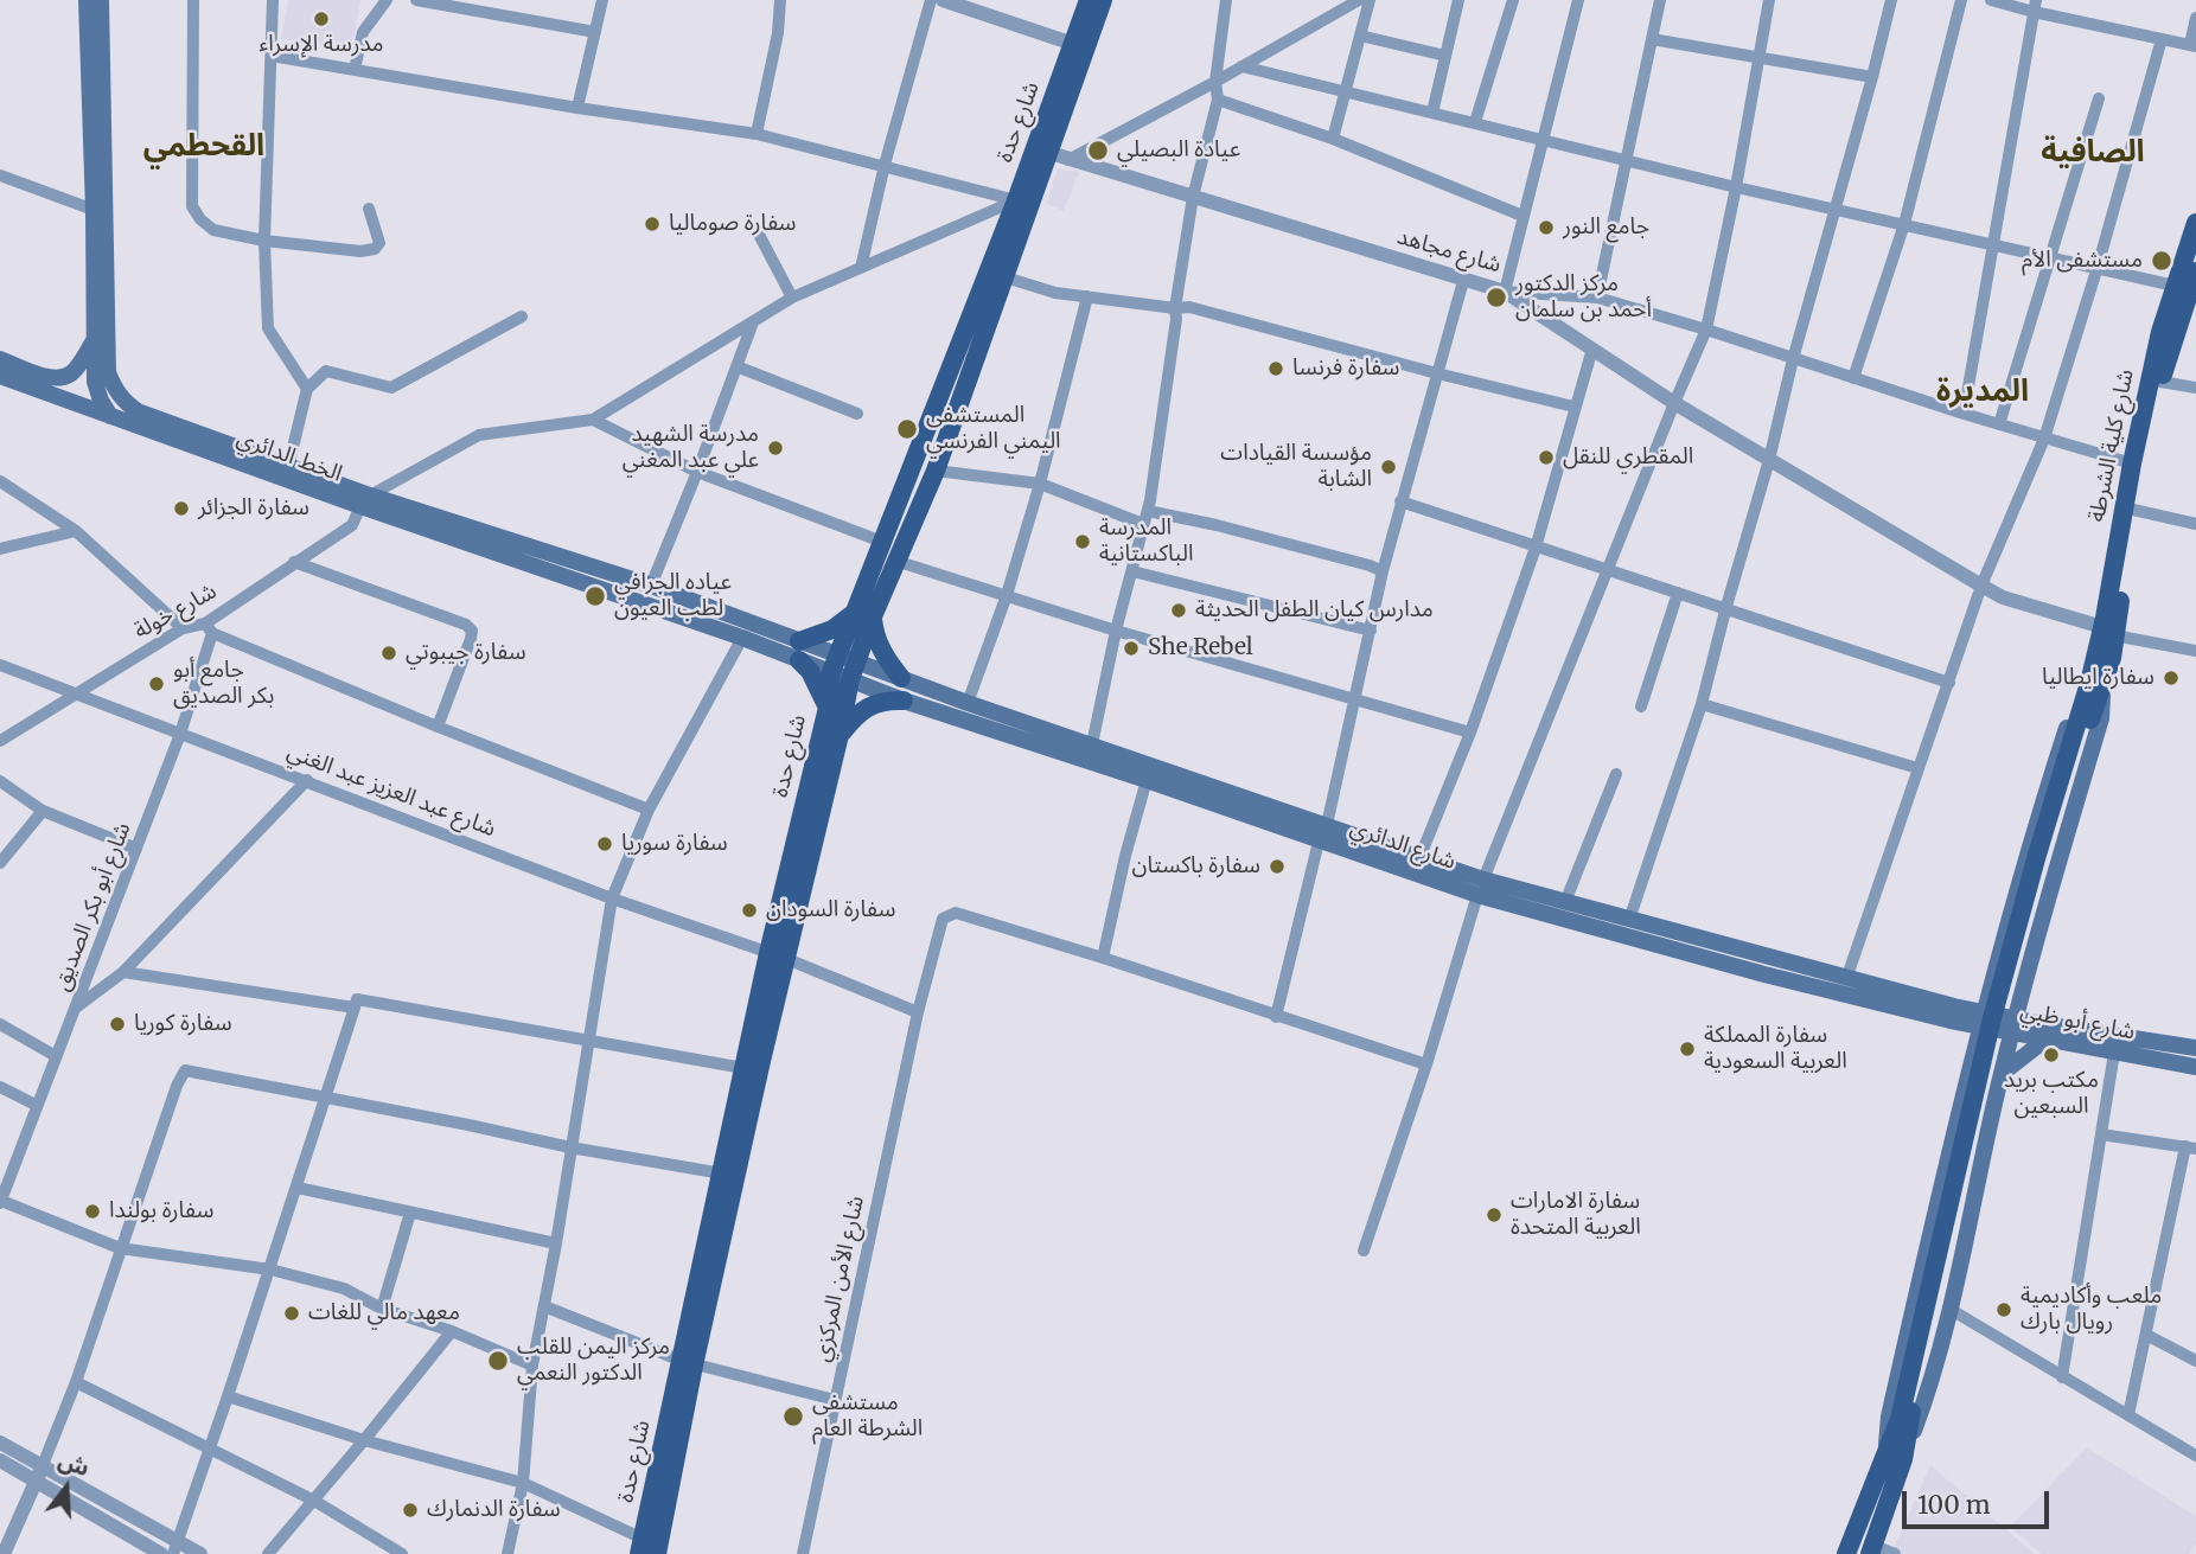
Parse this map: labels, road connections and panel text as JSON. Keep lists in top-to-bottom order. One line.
{"streets":{"main road":["شارع حدة","شارع كلية الشرطة","الخط الدائري","شارع الدائري","شارع أبو ظبي"],"street":["شارع مجاهد","شارع خولة","شارع عبد العزيز عبد الغني","شارع أبو بكر الصديق","شارع الأمن المركزي"]},"crossings":[["شارع حدة","شارع مجاهد"],["شارع حدة","الخط الدائري"],["شارع حدة","شارع عبد العزيز عبد الغني"],["شارع حدة","شارع الدائري"],["شارع مجاهد","شارع كلية الشرطة"],["الخط الدائري","شارع خولة"],["الخط الدائري","شارع الدائري"],["شارع خولة","شارع عبد العزيز عبد الغني"],["شارع خولة","شارع أبو بكر الصديق"],["شارع عبد العزيز عبد الغني","شارع أبو بكر الصديق"],["شارع عبد العزيز عبد الغني","شارع الأمن المركزي"],["شارع الدائري","شارع أبو ظبي"]],"districts":["القحطمي","الصافية","المديرة"],"places":["مدرسة الإسراء","عيادة البصيلي","سفارة صوماليا","جامع النور","مستشفى الأم","مركز الدكتور أحمد بن سلمان","سفارة فرنسا","المستشفى اليمني الفرنسي","مدرسة الشهيد علي عبد المغني","المقطري للنقل","مؤسسة القيادات الشابة","سفارة الجزائر","المدرسة الباكستانية","عياده الجرافي لطب العيون","مدارس كيان الطفل الحديثة","She Rebel","سفارة جيبوتي","سفارة ايطاليا","جامع أبو بكر الصديق","سفارة سوريا","سفارة باكستان","سفارة السودان","سفارة كوريا","سفارة المملكة العربية السعودية","مكتب بريد السبعين","سفارة بولندا","سفارة الامارات العربية المتحدة","ملعب وأكاديمية رويال بارك","معهد مالي للغات","مركز اليمن للقلب الدكتور النعمي","مستشفى الشرطة العام","سفارة الدنمارك"],"scale_bar":"100 m","north":"top"}
